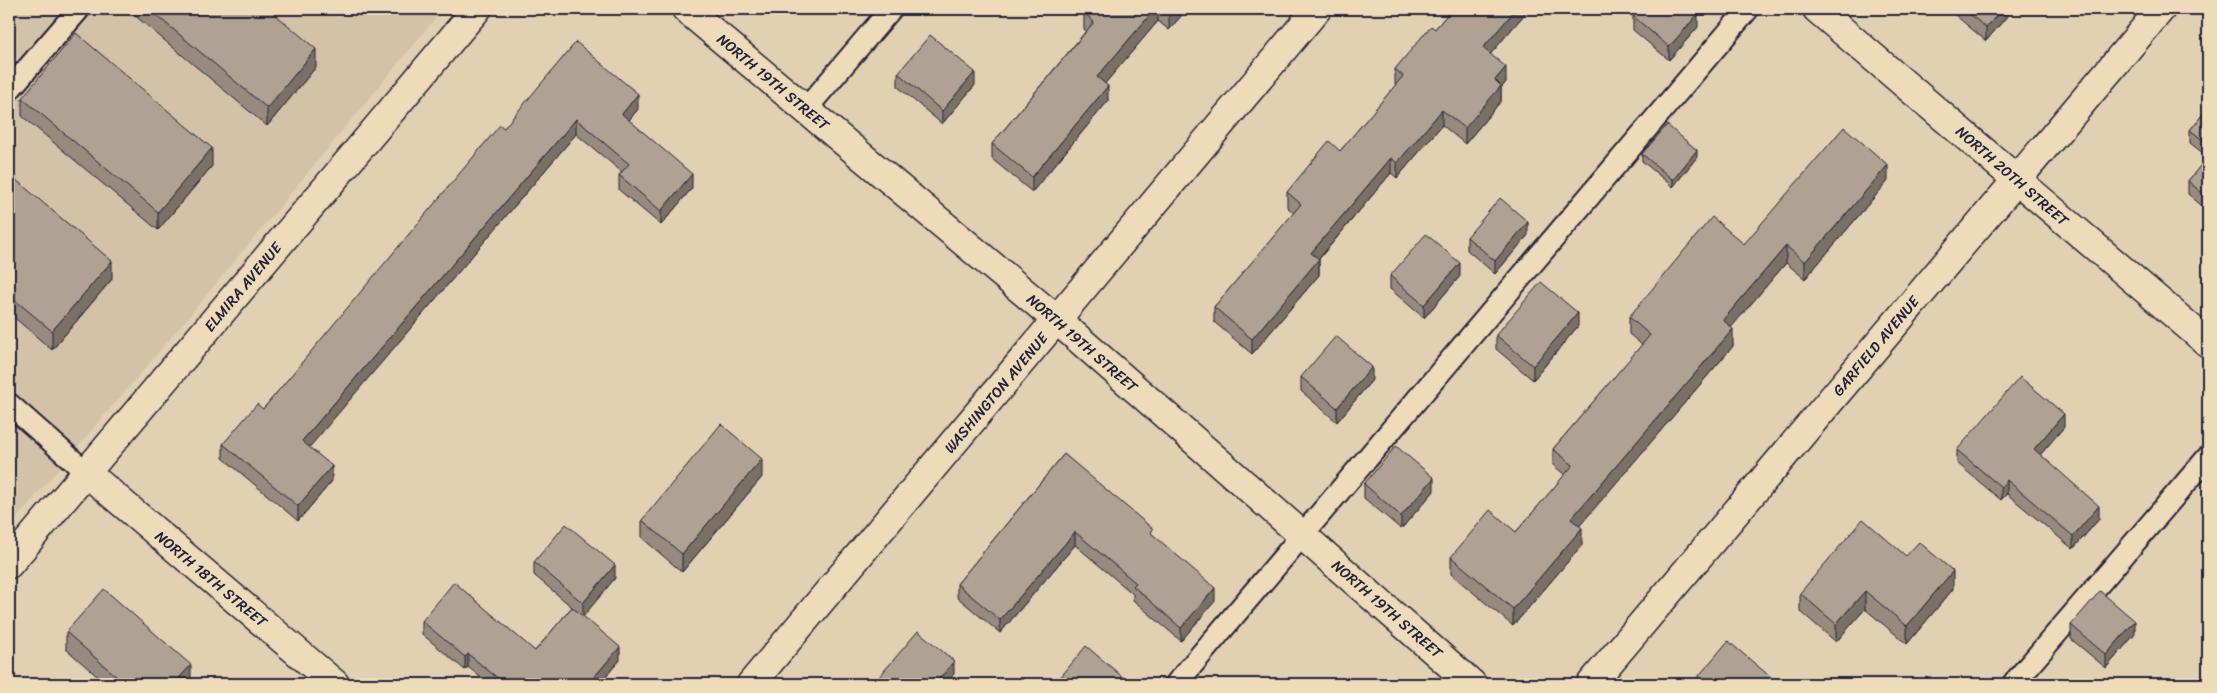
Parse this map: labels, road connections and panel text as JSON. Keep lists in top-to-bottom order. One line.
{"streets":{"street":["NORTH 19TH STREET","NORTH 20TH STREET","ELMIRA AVENUE","GARFIELD AVENUE","WASHINGTON AVENUE","NORTH 18TH STREET"]},"crossings":[["NORTH 19TH STREET","WASHINGTON AVENUE"],["NORTH 20TH STREET","GARFIELD AVENUE"],["ELMIRA AVENUE","NORTH 18TH STREET"]]}
